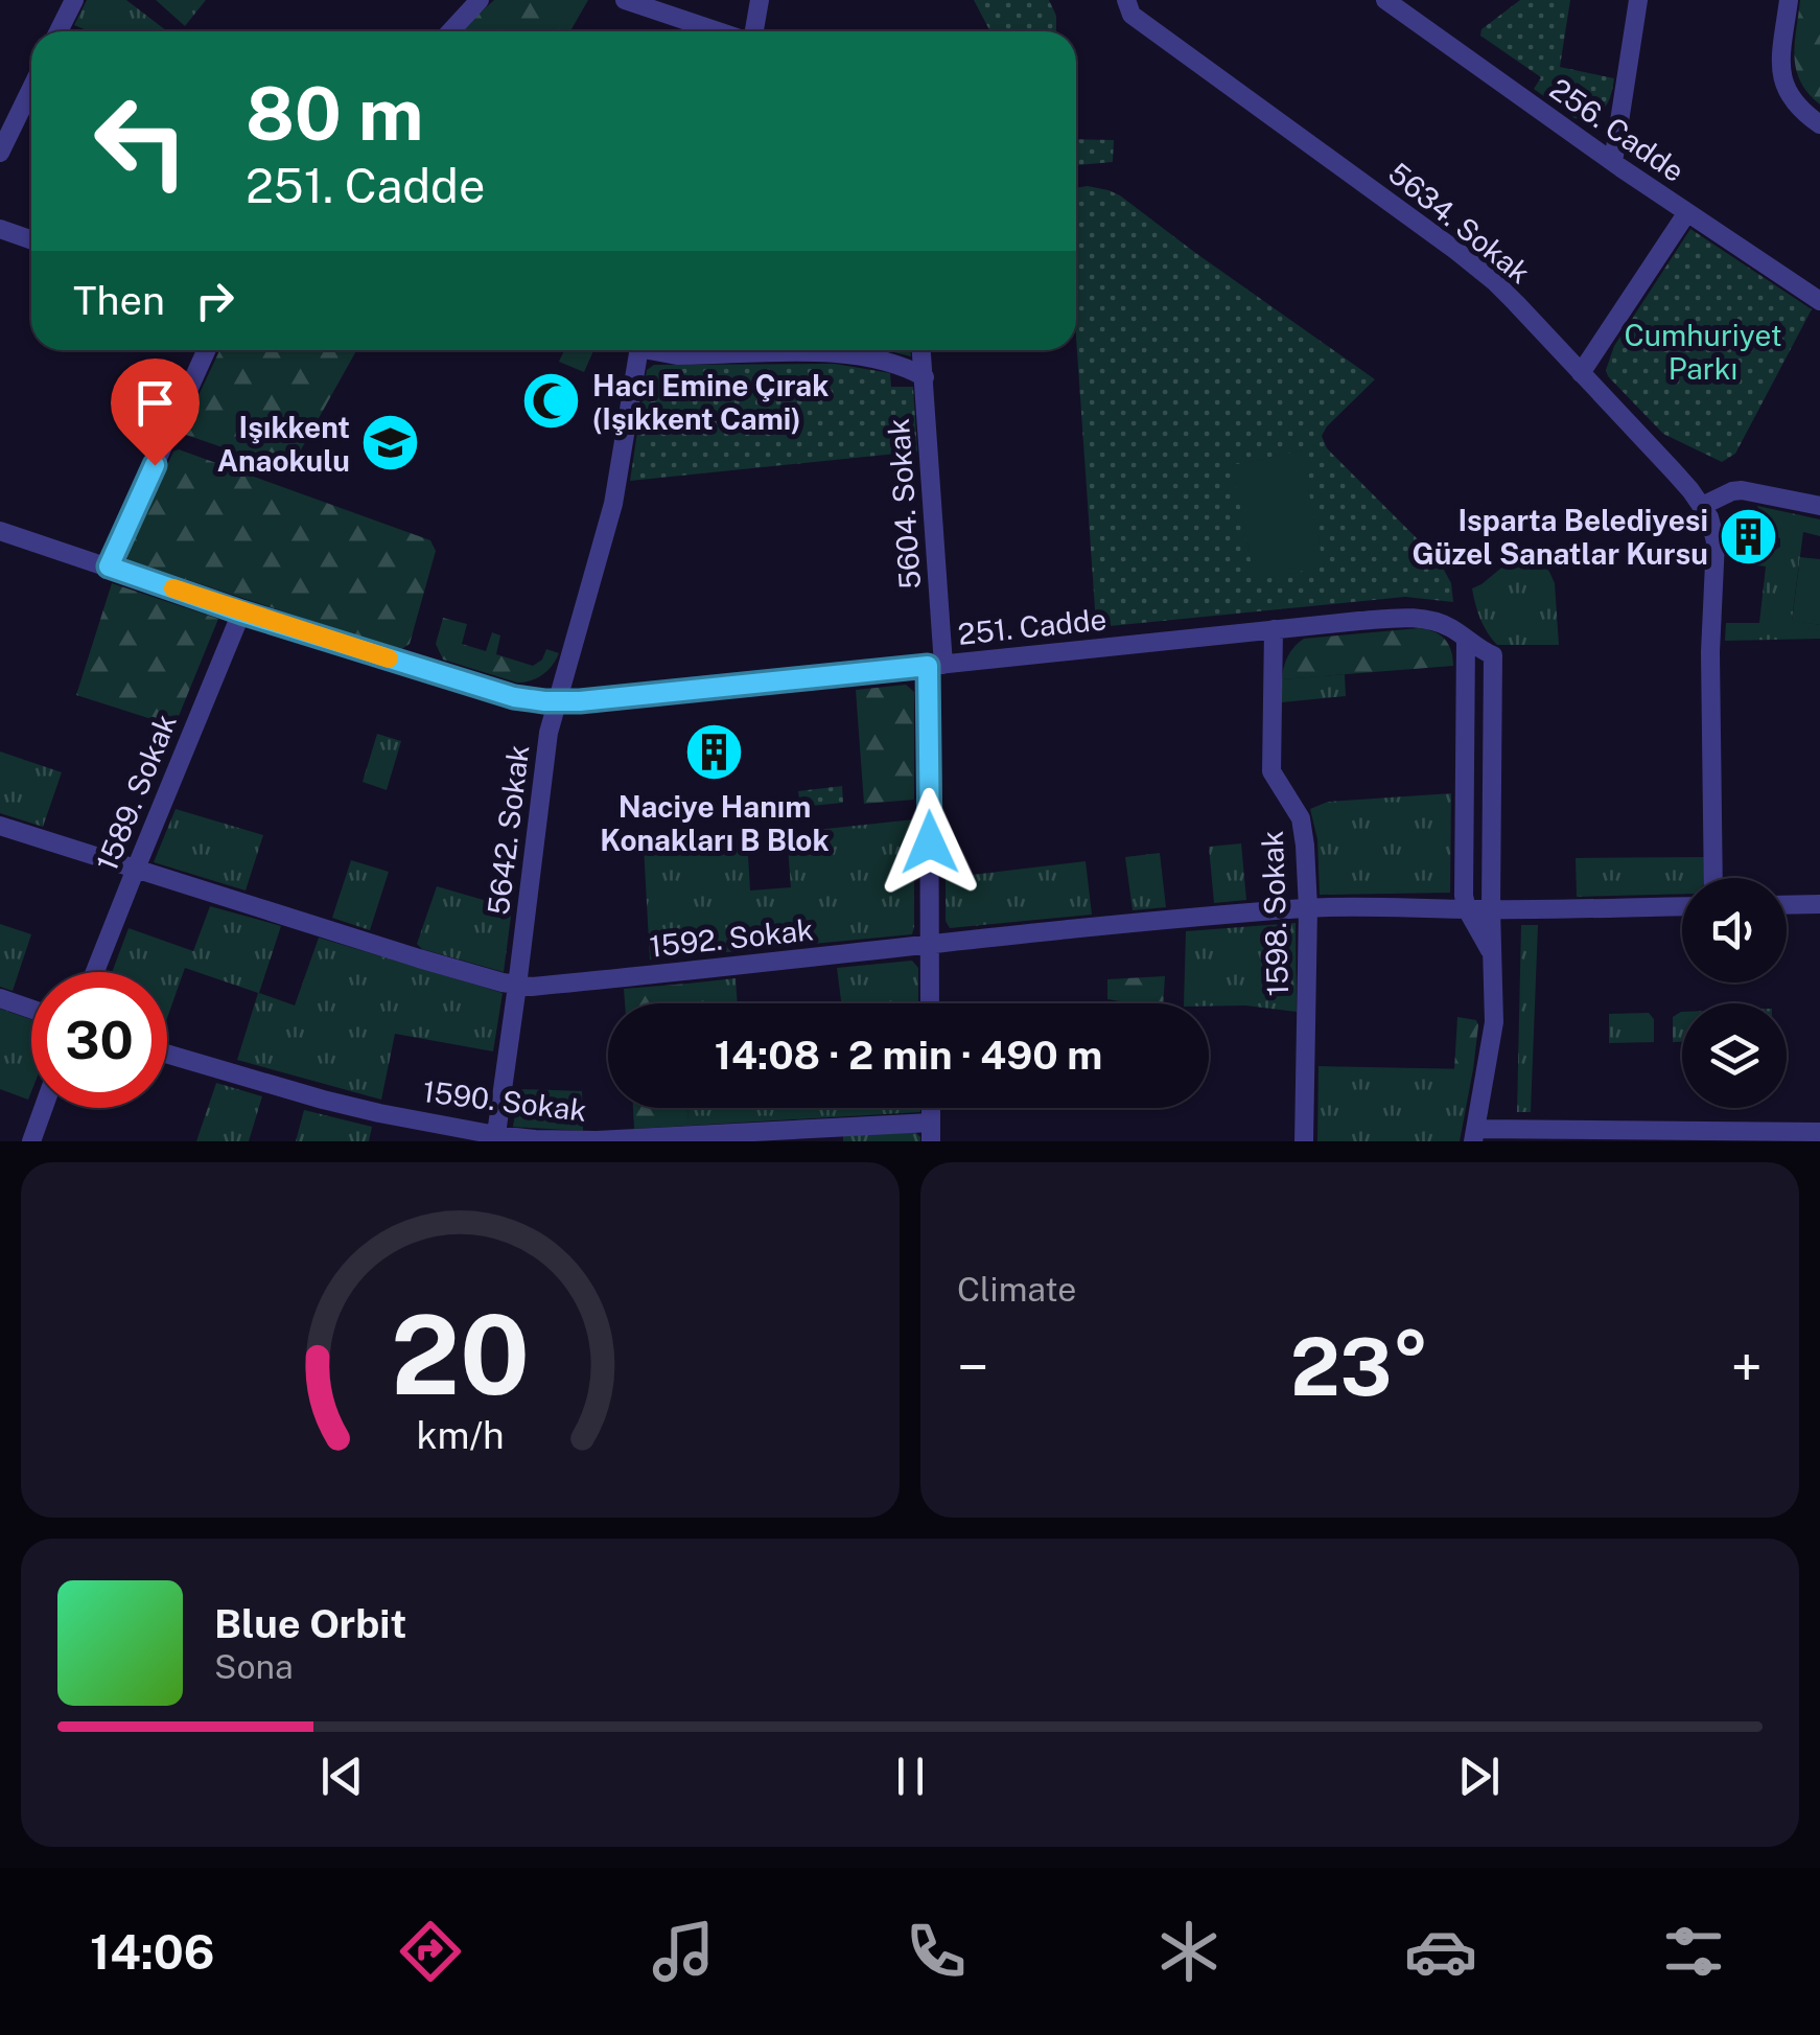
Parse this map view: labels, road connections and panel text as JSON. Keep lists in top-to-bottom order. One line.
{"streets":{"street":["256. Cadde","5634. Sokak","5604. Sokak","251. Cadde","1589. Sokak","5642. Sokak","1598. Sokak","1592. Sokak","1590. Sokak"]},"crossings":[["5604. Sokak","251. Cadde"],["5604. Sokak","1592. Sokak"],["251. Cadde","1589. Sokak"],["251. Cadde","5642. Sokak"],["251. Cadde","1598. Sokak"],["1589. Sokak","1592. Sokak"],["5642. Sokak","1592. Sokak"],["5642. Sokak","1590. Sokak"],["1598. Sokak","1592. Sokak"]],"parks":["Cumhuriyet Parkı"],"places":{"mosque":["Hacı Emine Çırak (Işıkkent Cami)"],"school or university":["Işıkkent Anaokulu"],"building":["Isparta Belediyesi Güzel Sanatlar Kursu","Naciye Hanım Konakları B Blok"]},"page":{"turn":["80 m","251. Cadde"],"then":"Then","limit":"30","trip":"14:08 · 2 min · 490 m","tile":"Climate","heat":["−","23°","+"],"song":["Blue Orbit","Sona"],"tabs":"14:06","gauge":["20","km/h"]}}
